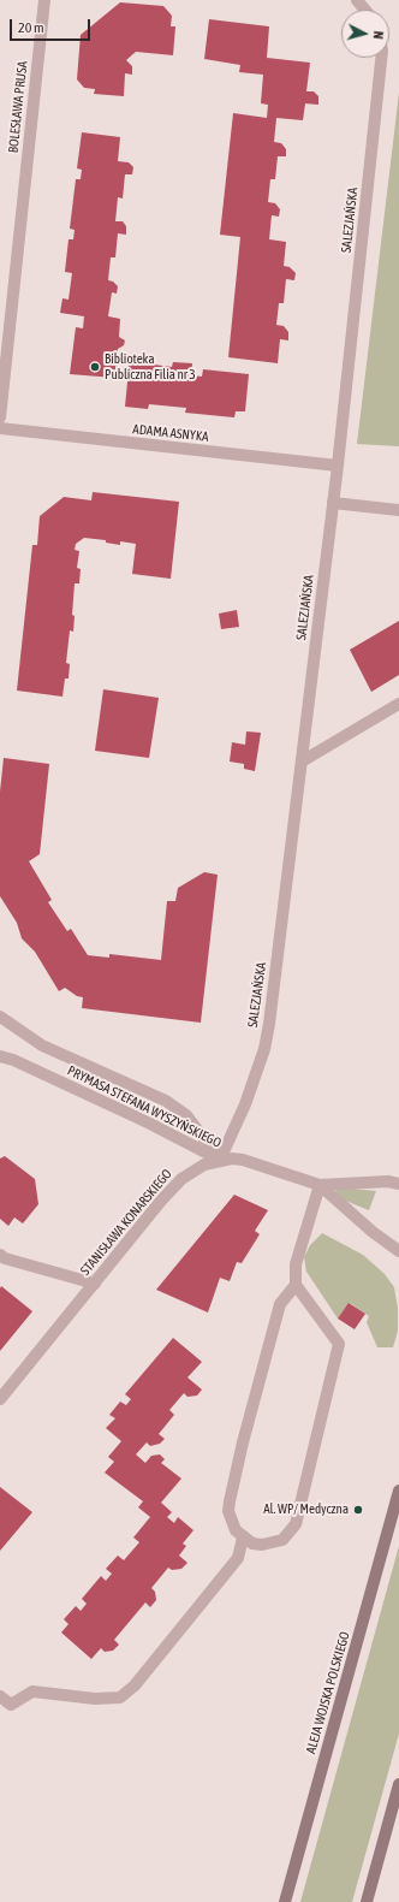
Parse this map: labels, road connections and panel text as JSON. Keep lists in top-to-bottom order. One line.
{"streets":{"main road":["ALEJA WOJSKA POLSKIEGO"],"street":["BOLESŁAWA PRUSA","SALEZJAŃSKA","ADAMA ASNYKA","PRYMASA STEFANA WYSZYŃSKIEGO","STANISŁAWA KONARSKIEGO"]},"crossings":[["SALEZJAŃSKA","ADAMA ASNYKA"],["SALEZJAŃSKA","PRYMASA STEFANA WYSZYŃSKIEGO"],["SALEZJAŃSKA","STANISŁAWA KONARSKIEGO"],["PRYMASA STEFANA WYSZYŃSKIEGO","STANISŁAWA KONARSKIEGO"]],"places":["Biblioteka Publiczna Filia nr 3","Al. WP/ Medyczna"],"scale_bar":"20 m","north":"right"}
